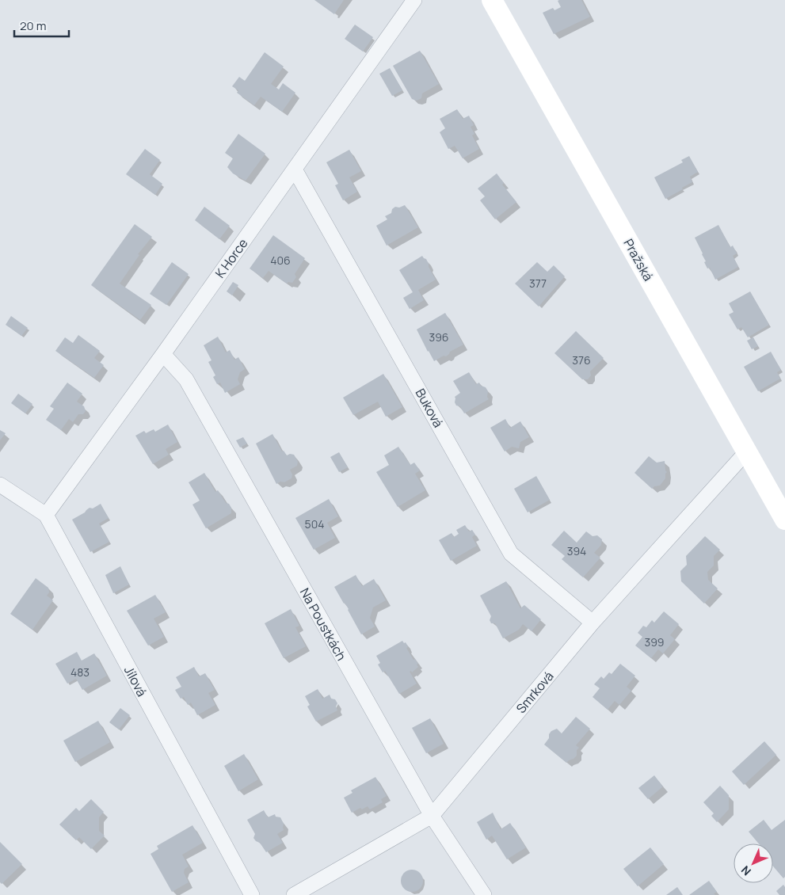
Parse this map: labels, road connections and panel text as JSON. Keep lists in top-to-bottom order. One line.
{"streets":{"main road":["Pražská"],"street":["K Horce","Buková","Na Poustkách","Jílová","Smrková"]},"crossings":[["K Horce","Buková"],["K Horce","Na Poustkách"],["K Horce","Jílová"],["Pražská","Smrková"],["Buková","Smrková"],["Na Poustkách","Smrková"]],"house_numbers":["406","377","396","376","504","394","399","483"],"scale_bar":"20 m","north":"bottom left"}
